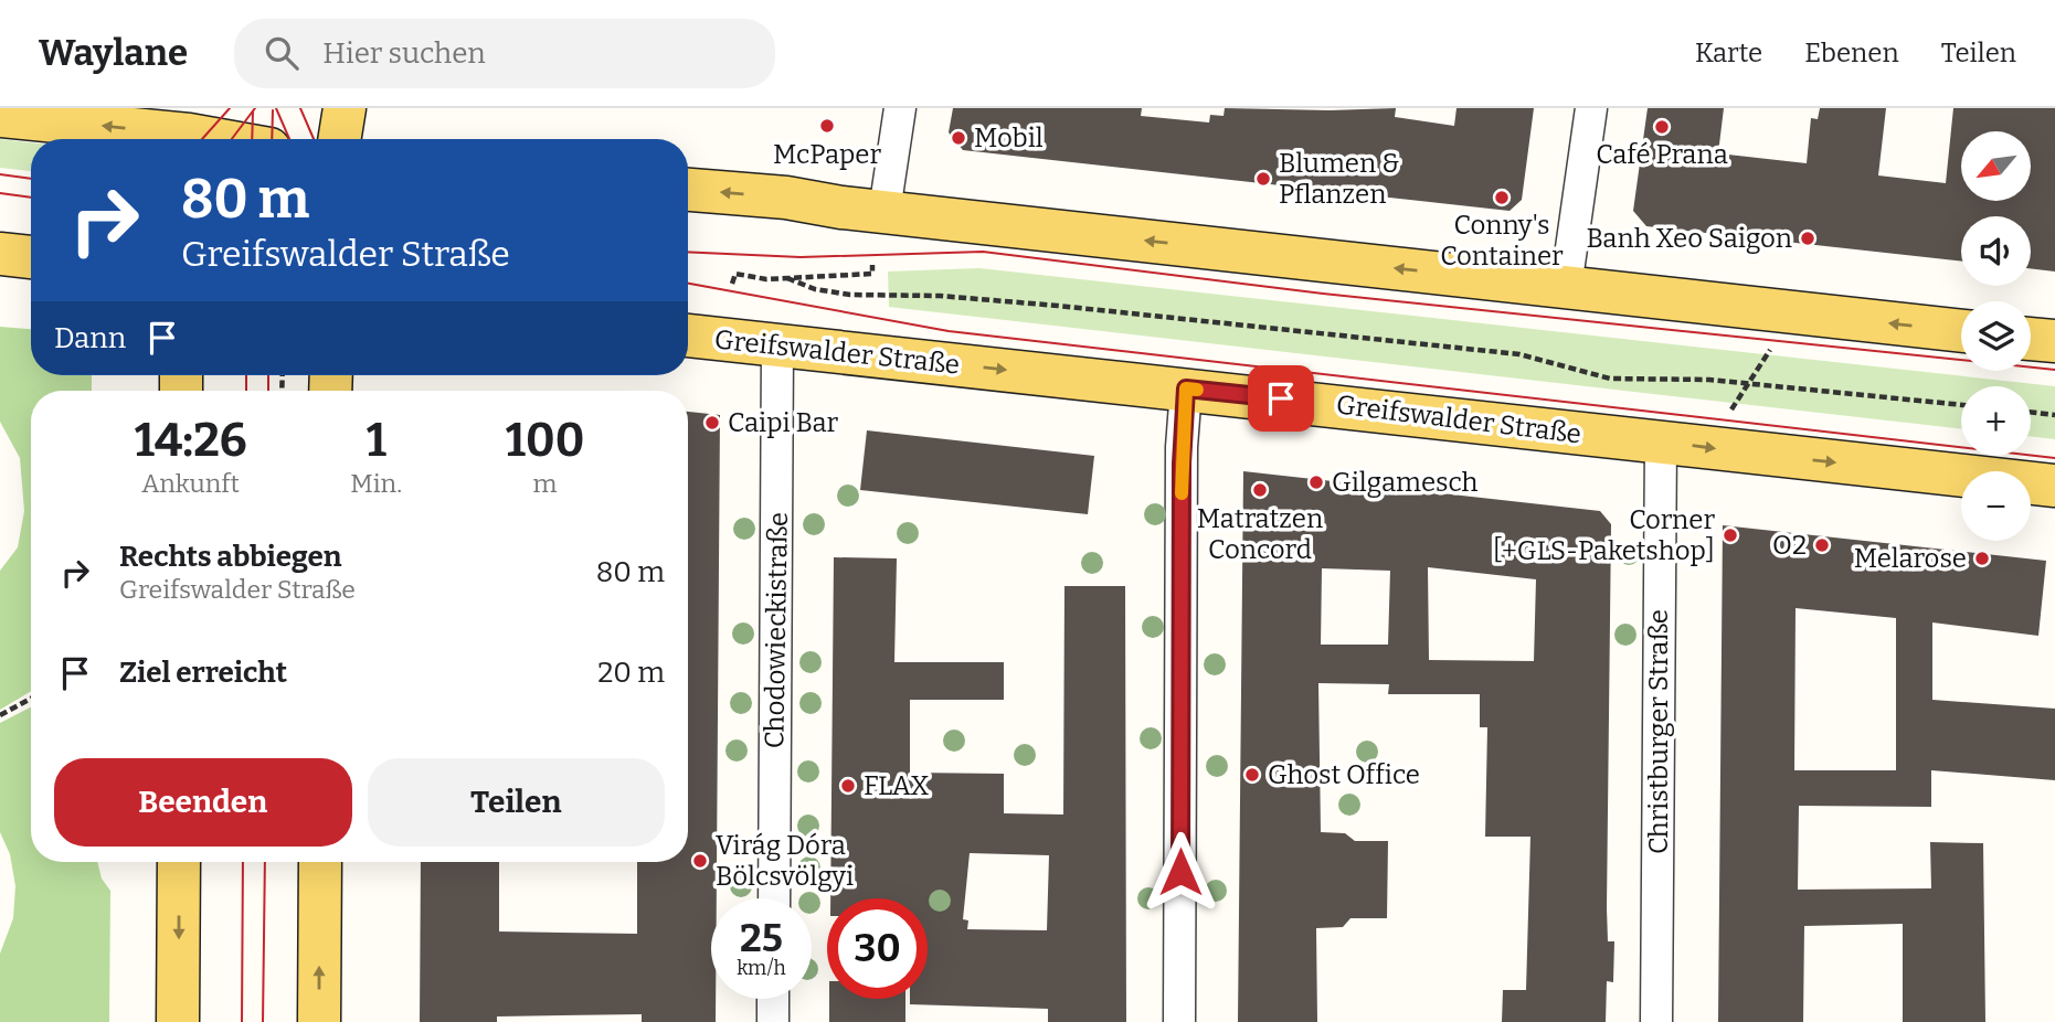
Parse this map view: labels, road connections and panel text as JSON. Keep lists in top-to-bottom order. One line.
{"streets":{"main road":["Greifswalder Straße"],"street":["Chodowieckistraße","Christburger Straße"]},"crossings":[["Greifswalder Straße","Chodowieckistraße"],["Greifswalder Straße","Christburger Straße"]],"places":["McPaper","Café Prana","Mobil","Blumen & Pflanzen","Conny's Container","Banh Xeo Saigon","Caipi Bar","Gilgamesch","Matratzen Concord","Corner [+GLS-Paketshop]","O2","Melarose","Ghost Office","FLAX","Virág Dóra Bölcsvölgyi"],"north":"bottom left","page":{"header":"Waylane","search":"Hier suchen","nav":["Karte","Ebenen","Teilen"],"map_buttons":["+","−"],"turn":["80 m","Greifswalder Straße"],"then":"Dann","eta":["14:26","Ankunft","1","Min.","100","m"],"list":[{"name":"Rechts abbiegen","note":"Greifswalder Straße","value":"80 m"},{"name":"Ziel erreicht","value":"20 m"}],"buttons":["Beenden","Teilen"],"speed":"25 km/h","limit":"30"}}
